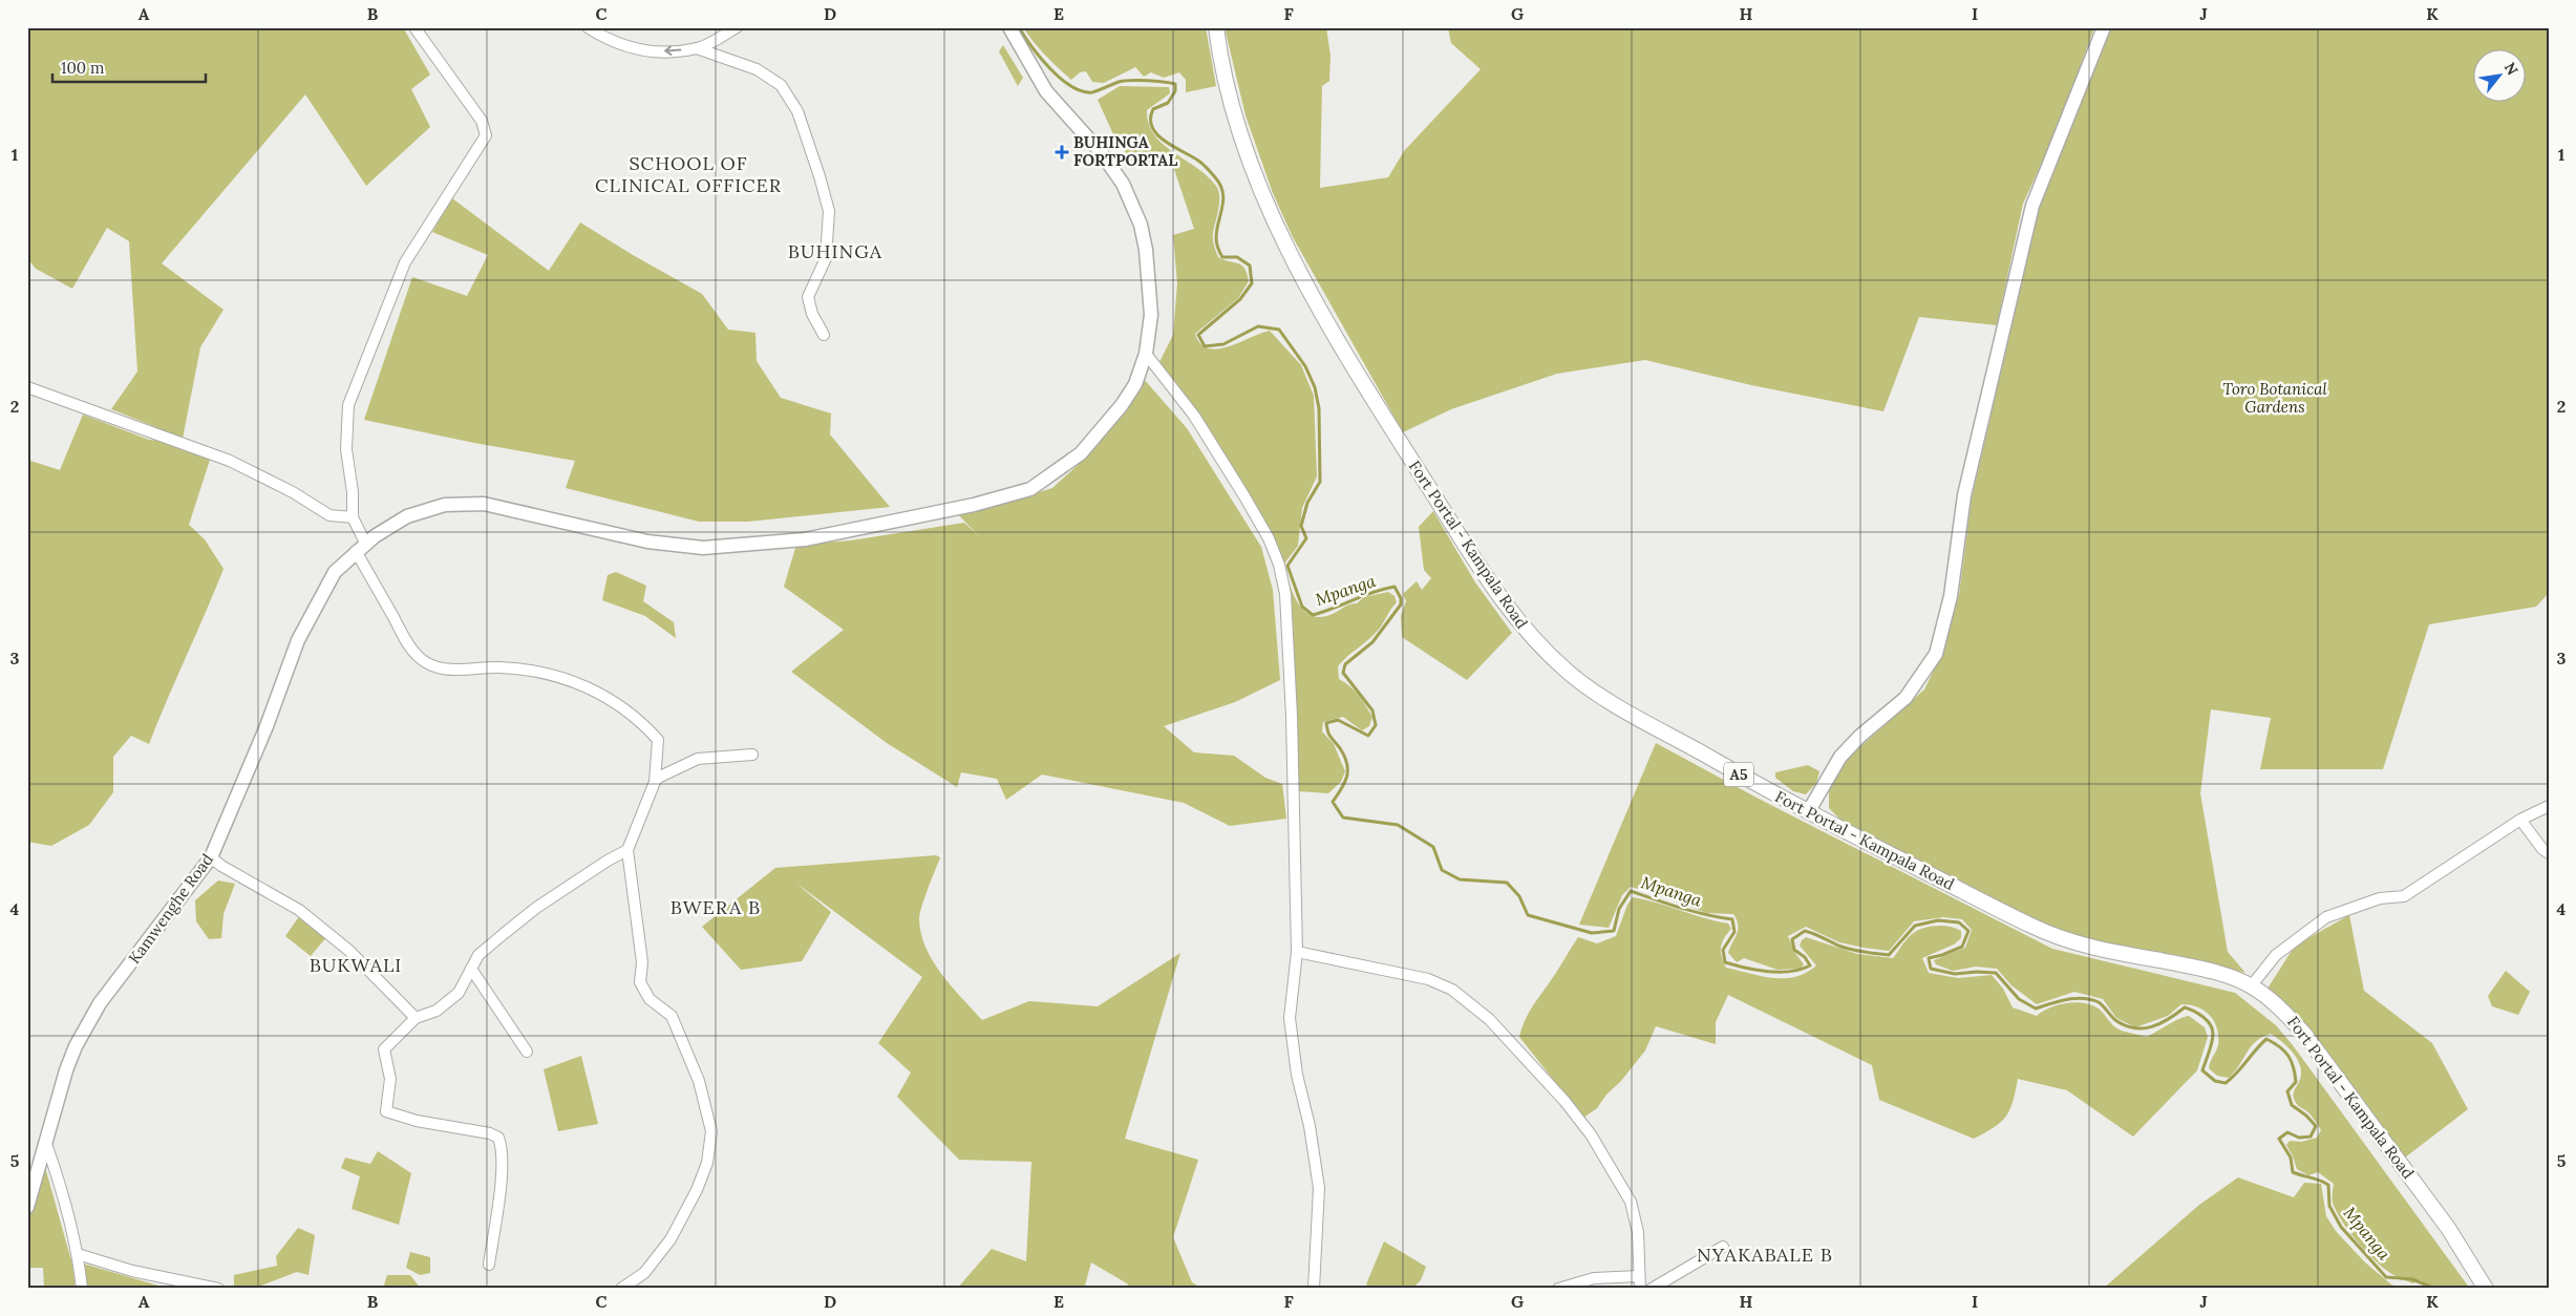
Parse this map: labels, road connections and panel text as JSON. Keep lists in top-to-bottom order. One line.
{"streets":{"highway":["Fort Portal - Kampala Road","A5"],"main road":["Kamwenghe Road"]},"districts":["SCHOOL OF CLINICAL OFFICER","BUHINGA","BWERA B","BUKWALI","NYAKABALE B"],"water":["Mpanga"],"parks":["Toro Botanical Gardens"],"places":{"health":["BUHINGA FORTPORTAL"]},"scale_bar":"100 m","north":"top right","grid":{"columns":["A","B","C","D","E","F","G","H","I","J","K"],"rows":["1","2","3","4","5"]}}
